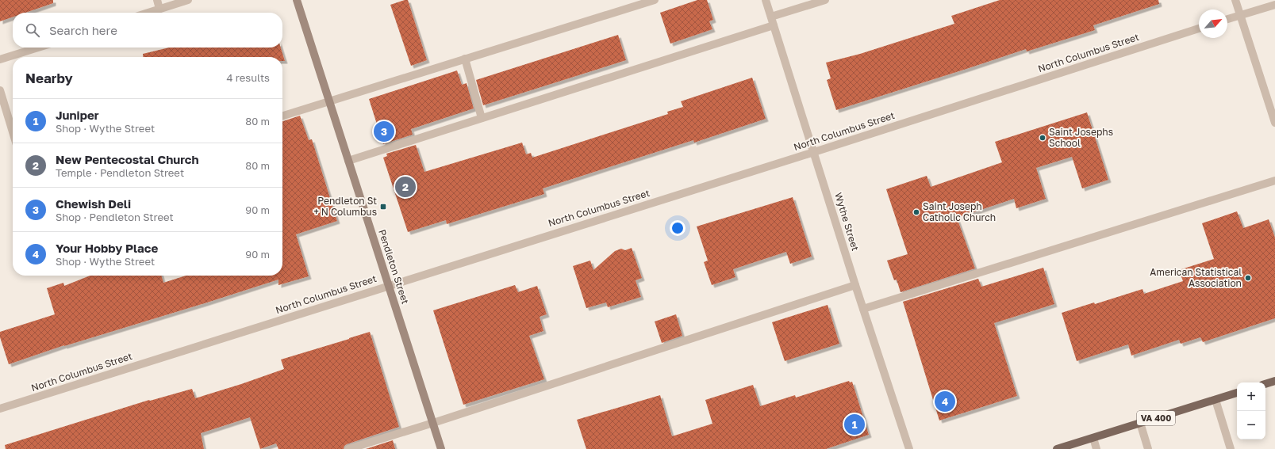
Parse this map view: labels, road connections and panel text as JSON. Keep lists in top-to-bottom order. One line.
{"streets":{"main road":["Pendleton Street","VA 400"],"street":["North Columbus Street","Wythe Street"]},"crossings":[["North Columbus Street","Wythe Street"],["North Columbus Street","Pendleton Street"]],"places":{"other":["Saint Josephs School","Saint Joseph Catholic Church","American Statistical Association"],"transit":["Pendleton St + N Columbus"]},"north":"top right","page":{"search":"Search here","heading":["Nearby","4 results"],"list":[{"mark":"1","name":"Juniper","note":"Shop · Wythe Street","value":"80 m"},{"mark":"2","name":"New Pentecostal Church","note":"Temple · Pendleton Street","value":"80 m"},{"mark":"3","name":"Chewish Deli","note":"Shop · Pendleton Street","value":"90 m"},{"mark":"4","name":"Your Hobby Place","note":"Shop · Wythe Street","value":"90 m"}],"pins":["3","2","4","1"],"map_buttons":["+","−"]}}
